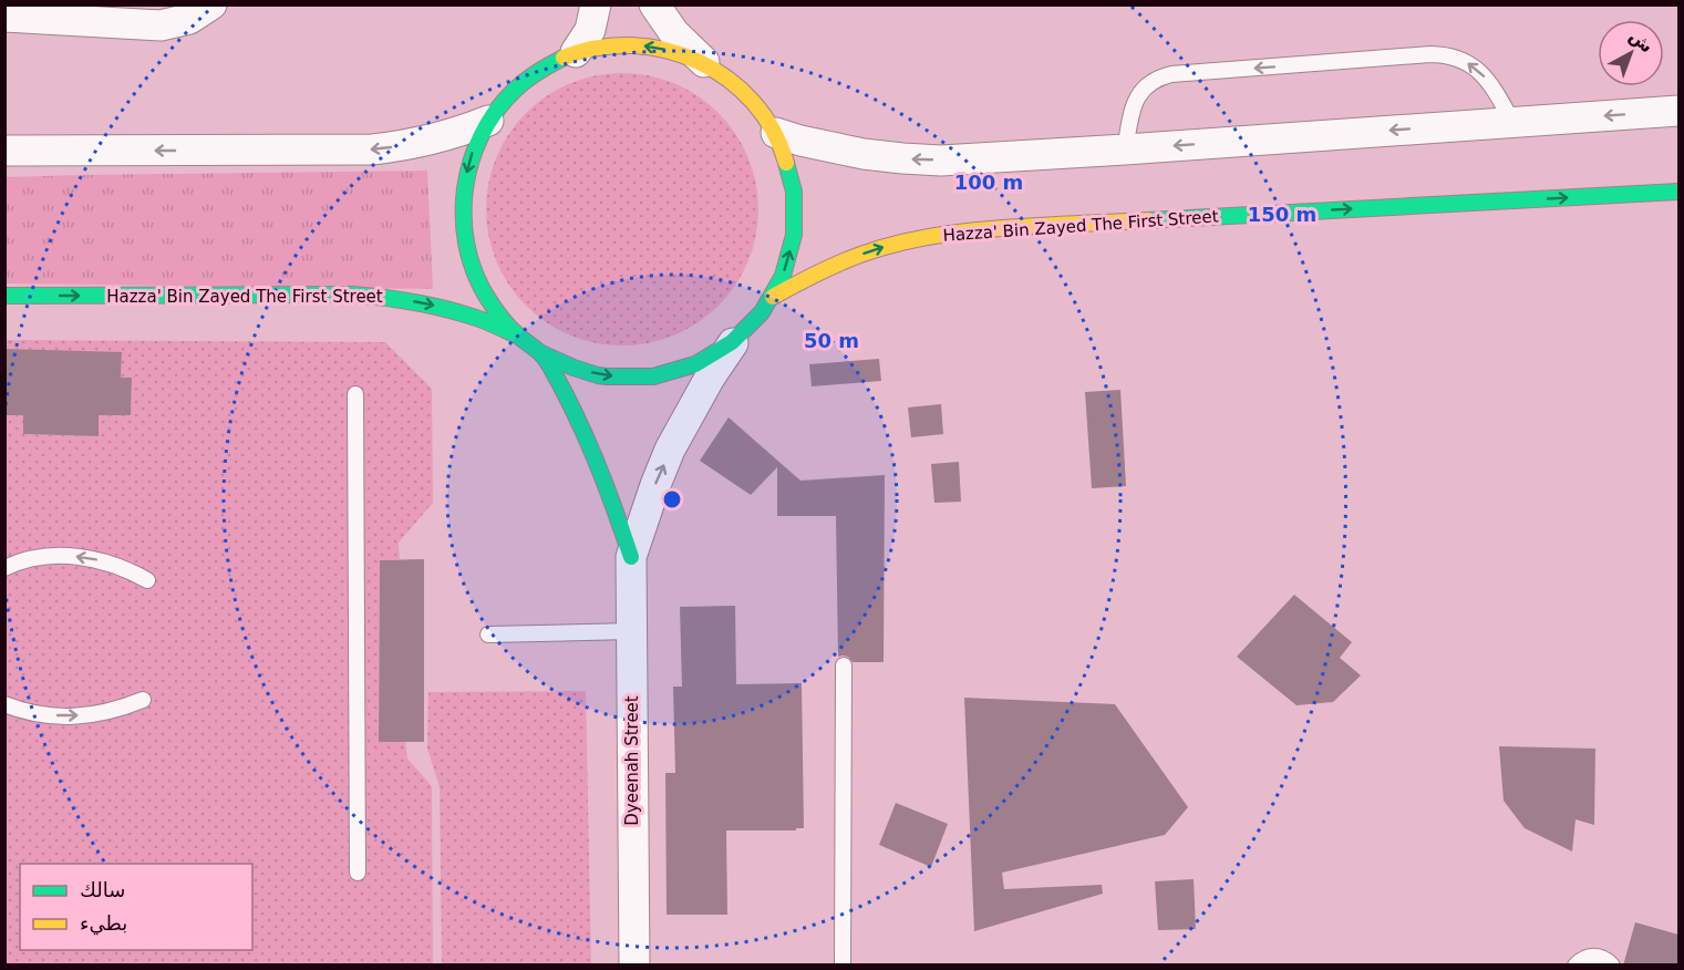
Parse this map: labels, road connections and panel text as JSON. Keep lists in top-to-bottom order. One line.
{"streets":{"street":["Hazza' Bin Zayed The First Street","Dyeenah Street"]},"legend":["سالك","بطيء"],"north":"top right","rings":["100 m","150 m","50 m"]}
